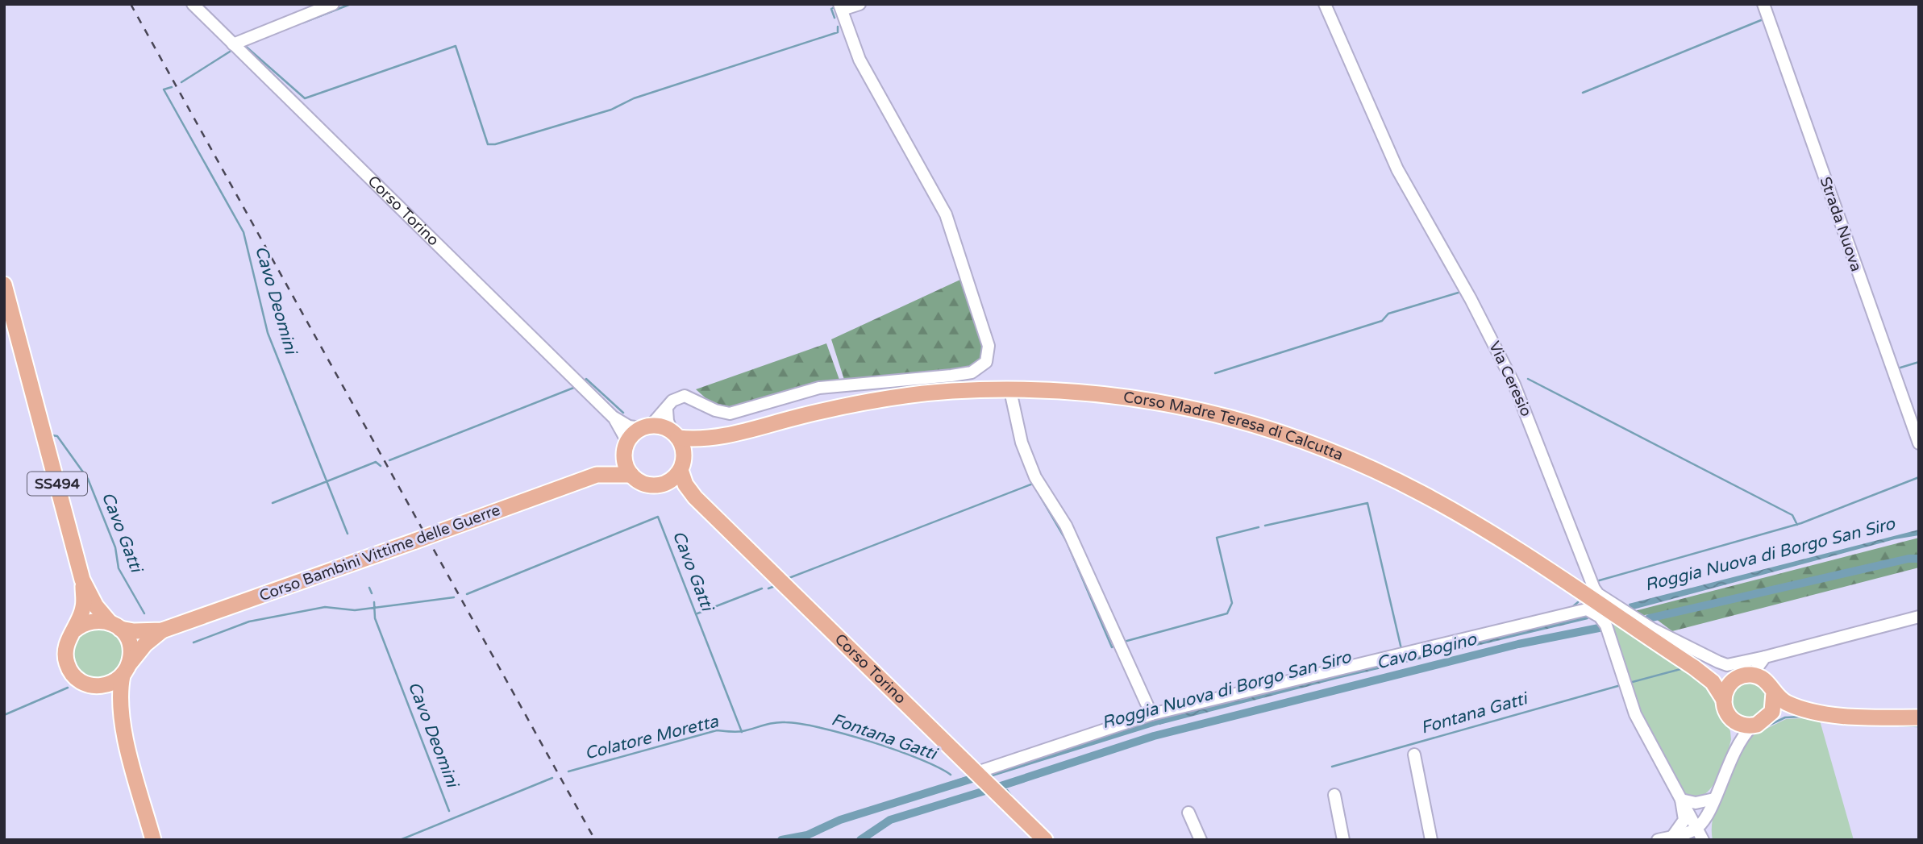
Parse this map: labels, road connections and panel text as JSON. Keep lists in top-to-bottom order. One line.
{"streets":{"main road":["Corso Torino","Corso Madre Teresa di Calcutta","SS494","Corso Bambini Vittime delle Guerre"],"street":["Strada Nuova","Via Ceresio"]},"crossings":[["SS494","Corso Bambini Vittime delle Guerre"]],"water":["Cavo Deomini","Cavo Gatti","Roggia Nuova di Borgo San Siro","Cavo Bogino","Fontana Gatti","Colatore Moretta"]}
